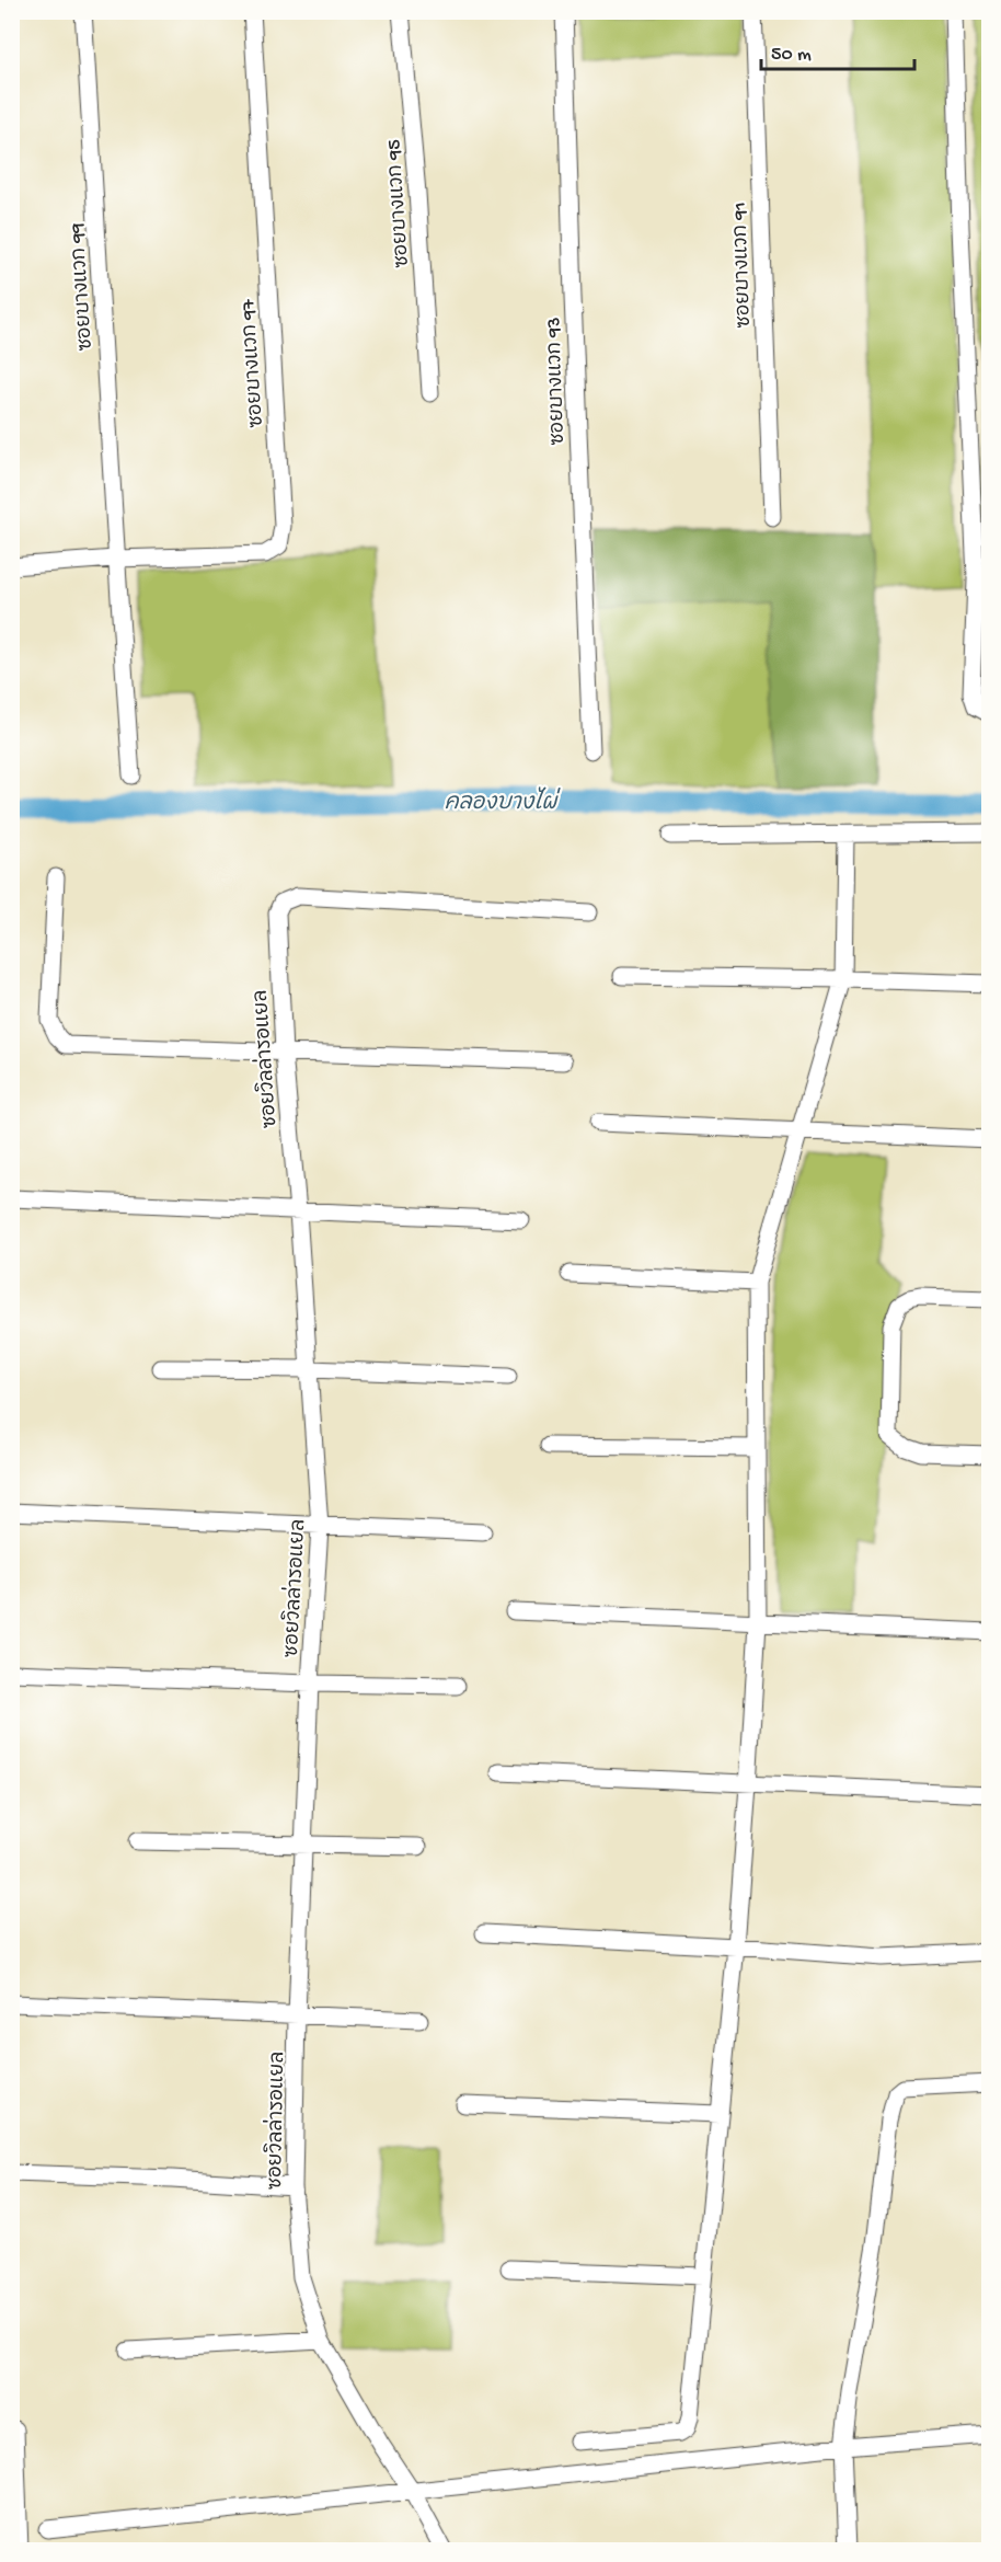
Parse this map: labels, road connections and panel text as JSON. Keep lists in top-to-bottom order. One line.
{"streets":{"street":["ซอยบางแวก 95","ซอยบางแวก 91","ซอยบางแวก 99","ซอยบางแวก 97","ซอยบางแวก 93","ซอยวิลล่ารอแยล"]},"crossings":[["ซอยบางแวก 99","ซอยบางแวก 97"]],"water":["คลองบางไผ่"],"scale_bar":"50 m"}
